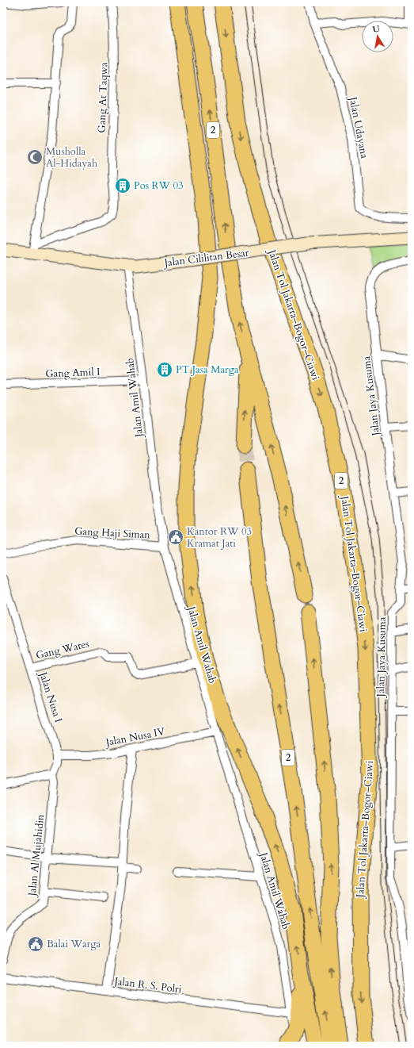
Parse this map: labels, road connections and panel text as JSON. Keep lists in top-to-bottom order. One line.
{"streets":{"highway":["2","Jalan Tol Jakarta–Bogor–Ciawi"],"street":["Gang At Taqwa","Jalan Udayana","Jalan Cililitan Besar","Gang Amil I","Jalan Jaya Kusuma","Jalan Amil Wahab","Gang Haji Siman","Gang Wates","Jalan Nusa I","Jalan Nusa IV","Jalan Al Mujahidin","Jalan R. S. Polri"]},"crossings":[["Gang At Taqwa","Jalan Cililitan Besar"],["Jalan Cililitan Besar","Jalan Amil Wahab"],["Gang Amil I","Jalan Amil Wahab"],["Jalan Amil Wahab","Gang Haji Siman"],["Jalan Amil Wahab","Gang Wates"],["Jalan Amil Wahab","Jalan Nusa IV"],["Jalan Amil Wahab","Jalan R. S. Polri"],["Gang Wates","Jalan Nusa I"],["Jalan Nusa I","Jalan Nusa IV"],["Jalan Nusa I","Jalan Al Mujahidin"]],"places":{"mosque":["Musholla Al-Hidayah"],"building":["Pos RW 03","PT Jasa Marga"],"public building":["Kantor RW 03 Kramat Jati","Balai Warga"]},"north":"top"}
